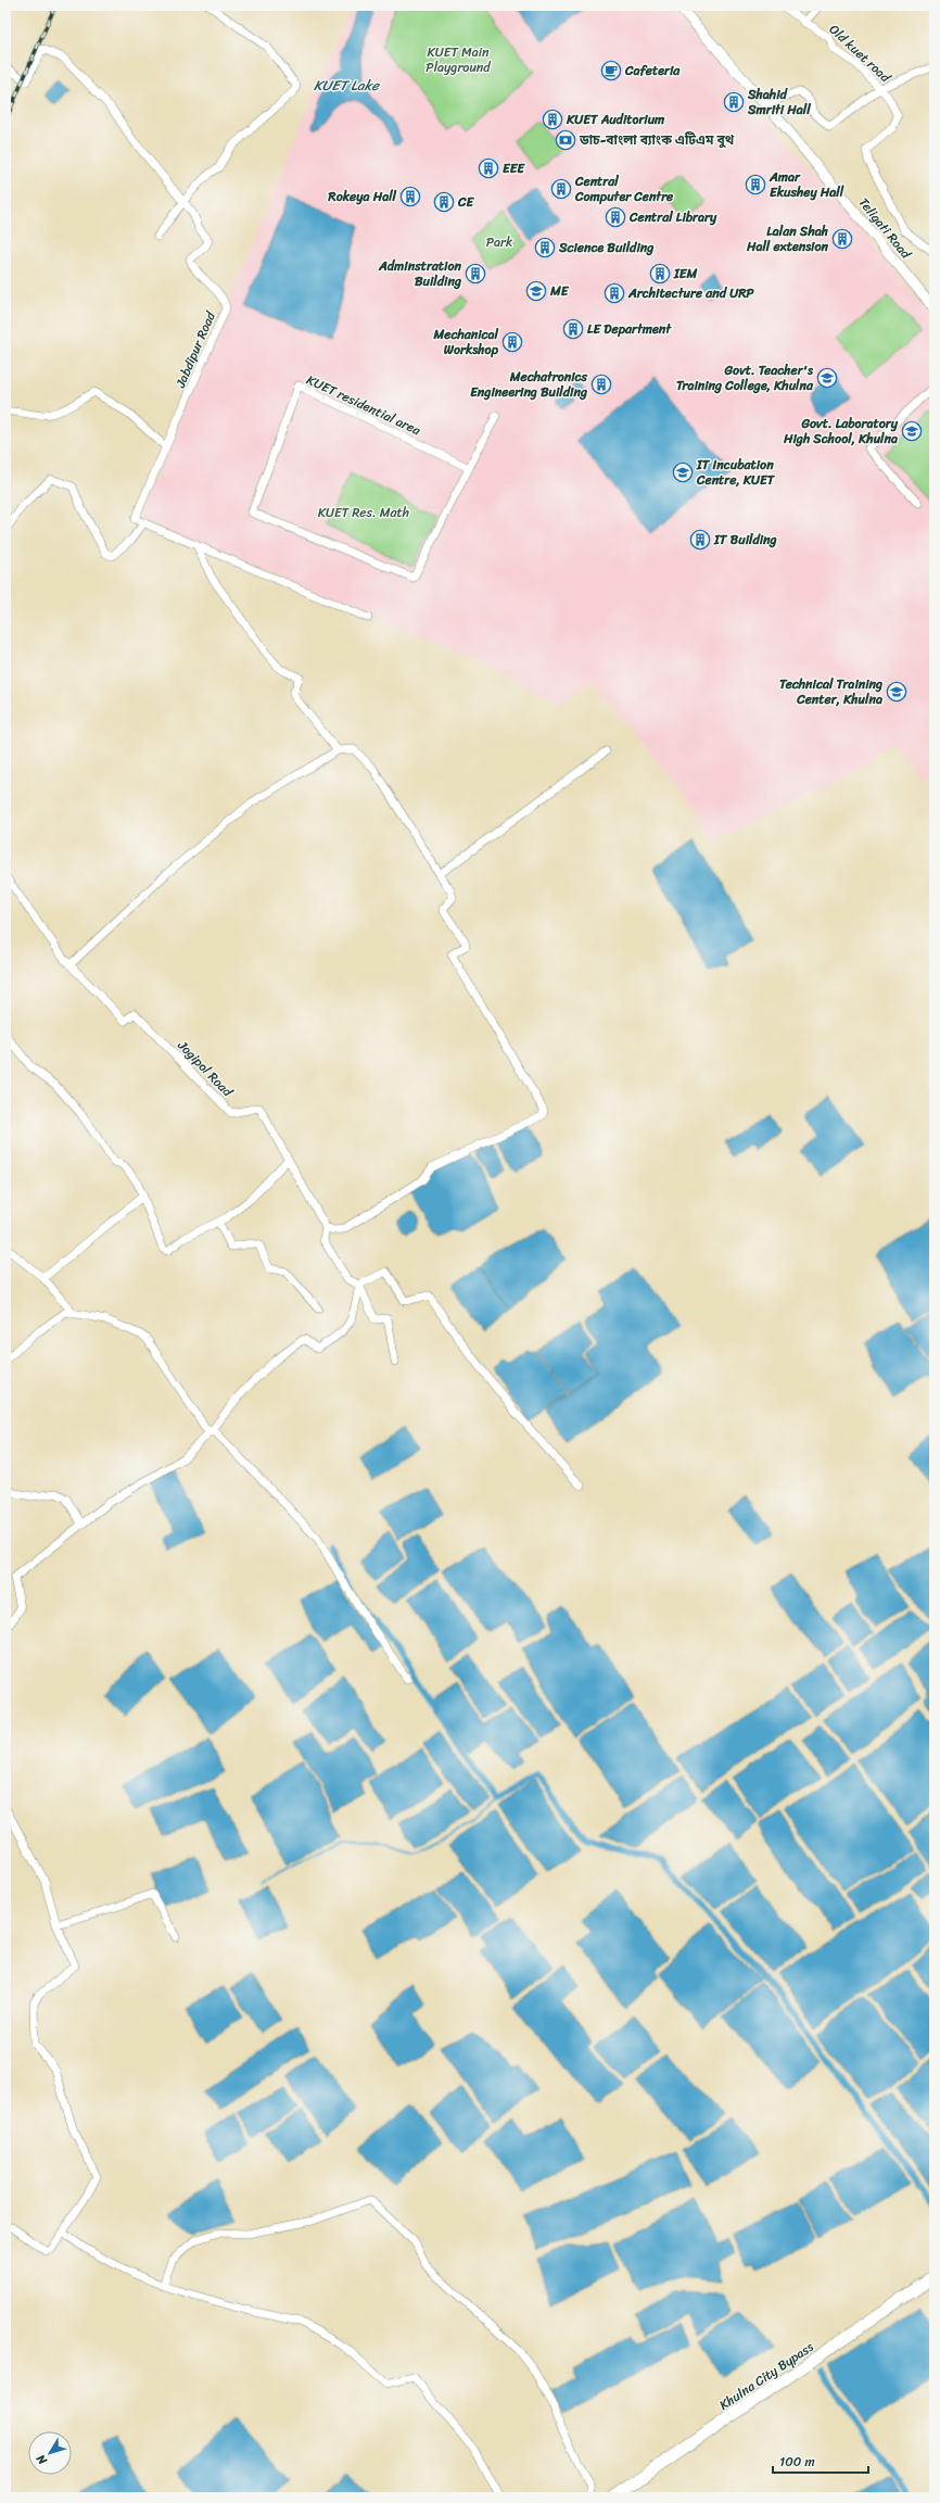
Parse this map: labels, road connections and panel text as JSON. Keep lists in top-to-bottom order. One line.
{"streets":{"highway":["Khulna City Bypass"],"main road":["Teligati Road"],"street":["Old kuet road","Jabdipur Road","KUET residential area","Jogipol Road"]},"water":["KUET Lake"],"parks":["KUET Main Playground","Park","KUET Res. Math"],"places":{"cafe":["Cafeteria"],"building":["Shahid Smriti Hall","KUET Auditorium","EEE","Amar Ekushey Hall","Central Computer Centre","Rokeya Hall","CE","Central Library","Lalan Shah Hall extension","Science Building","Adminstration Building","IEM","Architecture and URP","LE Department","Mechanical Workshop","Mechatronics Engineering Building","IT Building"],"bank":["ডাচ-বাংলা ব্যাংক এটিএম বুথ"],"school or university":["ME","Govt. Teacher's Training College, Khulna","Govt. Laboratory High School, Khulna","IT Incubation Centre, KUET","Technical Training Center, Khulna"]},"scale_bar":"100 m","north":"bottom left"}
